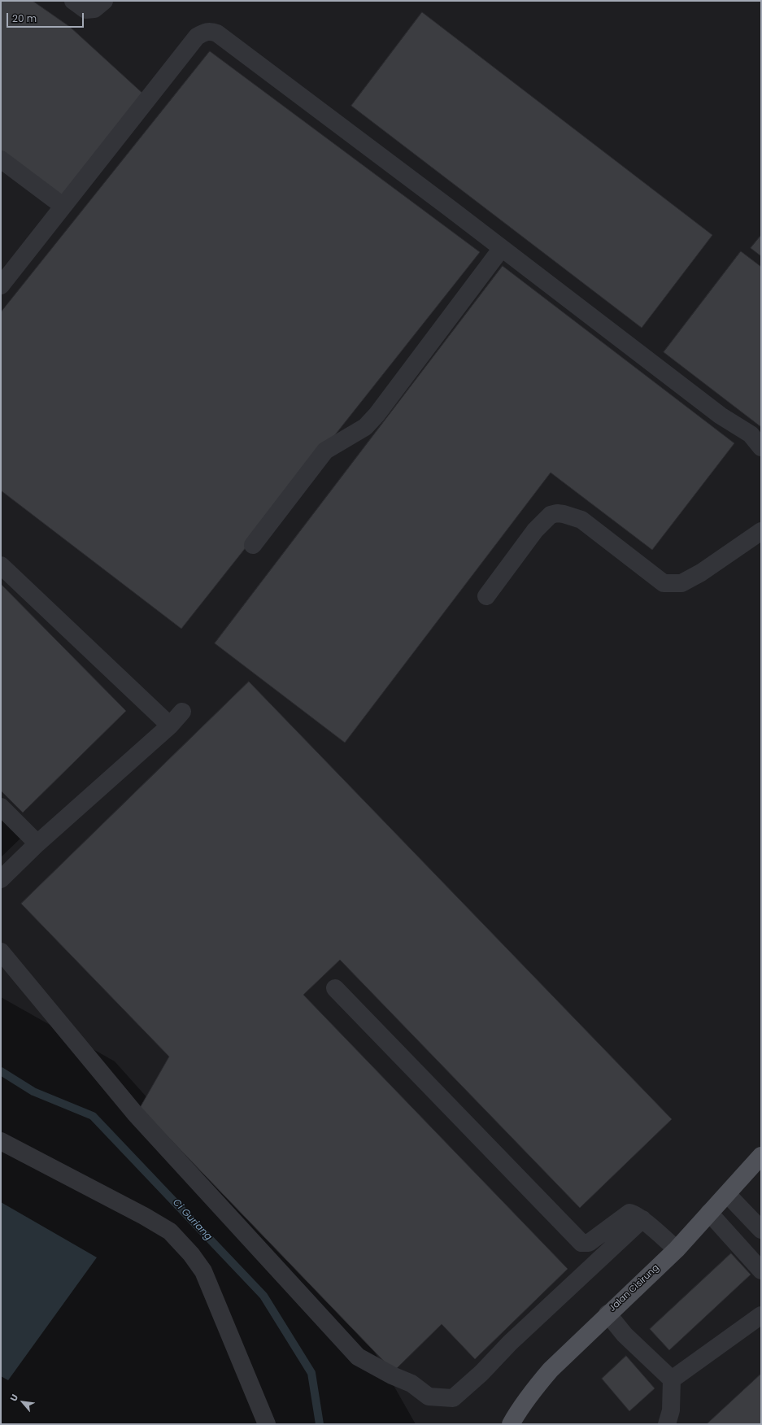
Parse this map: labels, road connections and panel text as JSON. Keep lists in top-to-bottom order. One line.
{"streets":{"main road":["Jalan Cisirung"]},"water":["Ci Guriang"],"scale_bar":"20 m","north":"top left"}
